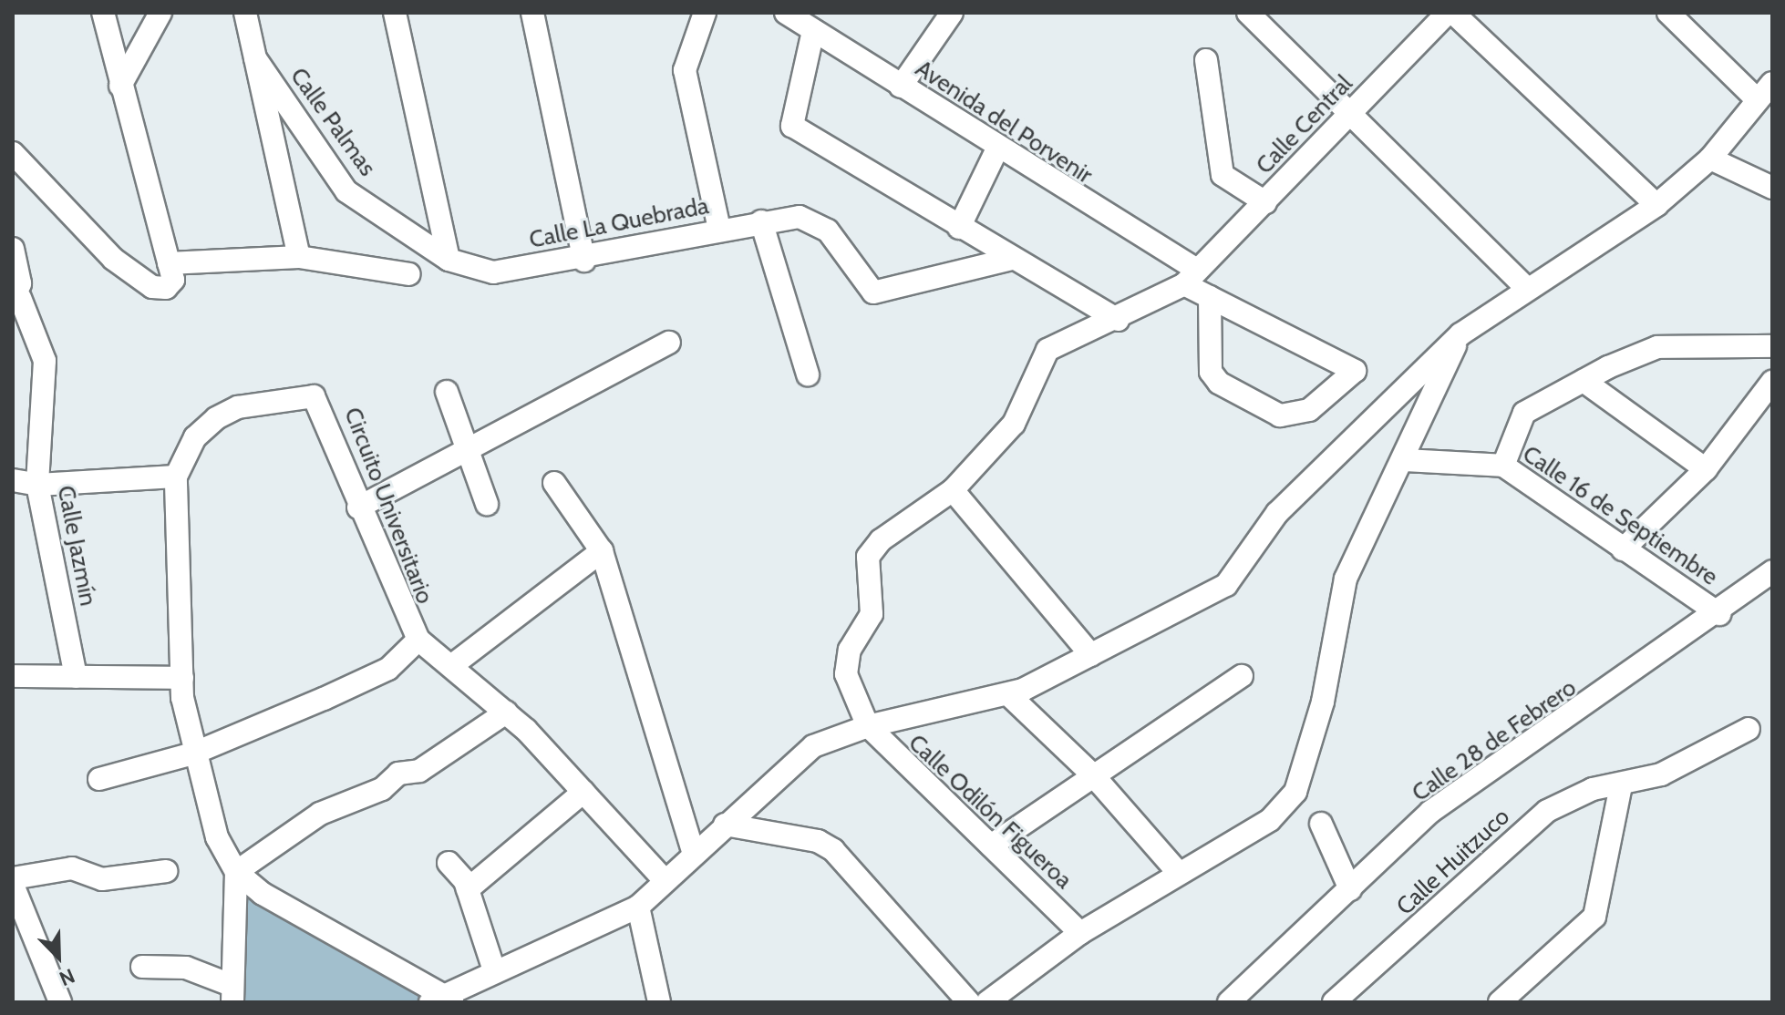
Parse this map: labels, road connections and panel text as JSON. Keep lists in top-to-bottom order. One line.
{"streets":{"street":["Calle Palmas","Avenida del Porvenir","Calle Central","Calle La Quebrada","Circuito Universitario","Calle 16 de Septiembre","Calle Jazmín","Calle 28 de Febrero","Calle Odilón Figueroa","Calle Huitzuco"]},"crossings":[["Calle Palmas","Calle La Quebrada"],["Avenida del Porvenir","Calle Central"],["Calle Central","Calle Odilón Figueroa"],["Calle 16 de Septiembre","Calle 28 de Febrero"]],"north":"bottom right"}
